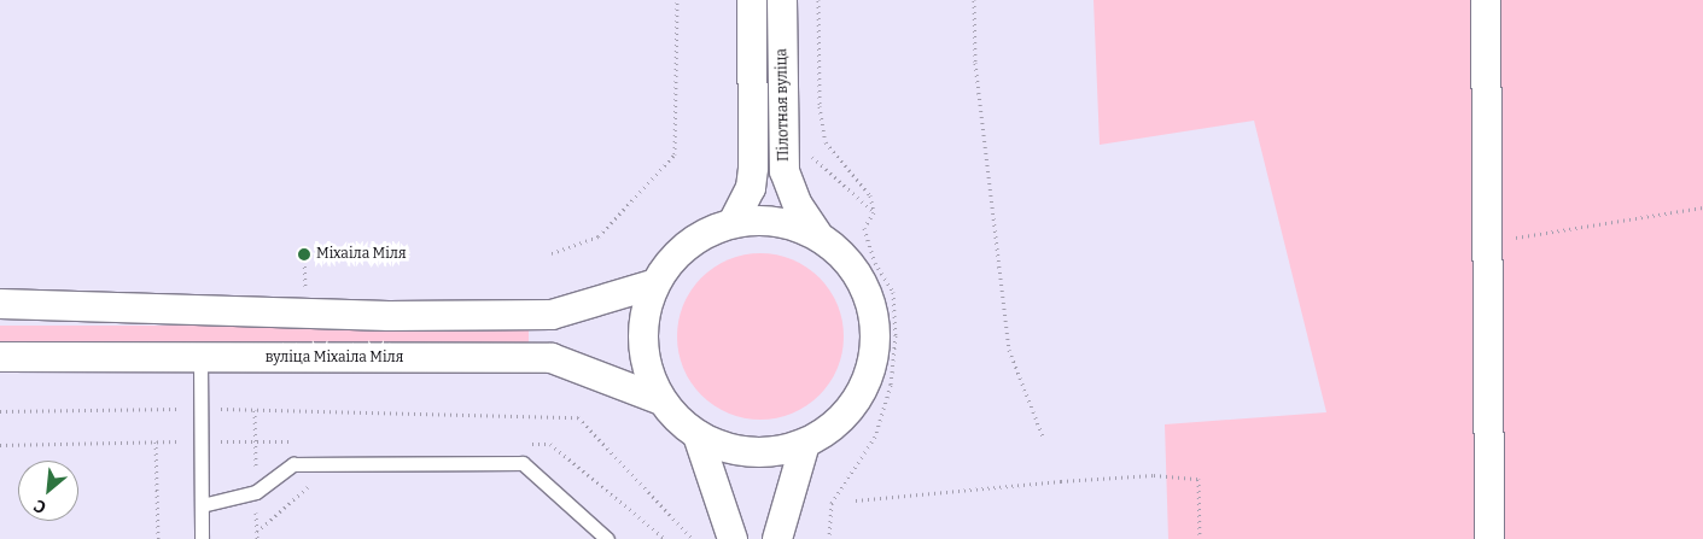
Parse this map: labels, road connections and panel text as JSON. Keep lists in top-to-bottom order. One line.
{"streets":{"street":["Пілотная вуліца","вуліца Міхаіла Міля"]},"places":["Міхаіла Міля"],"north":"bottom left"}
